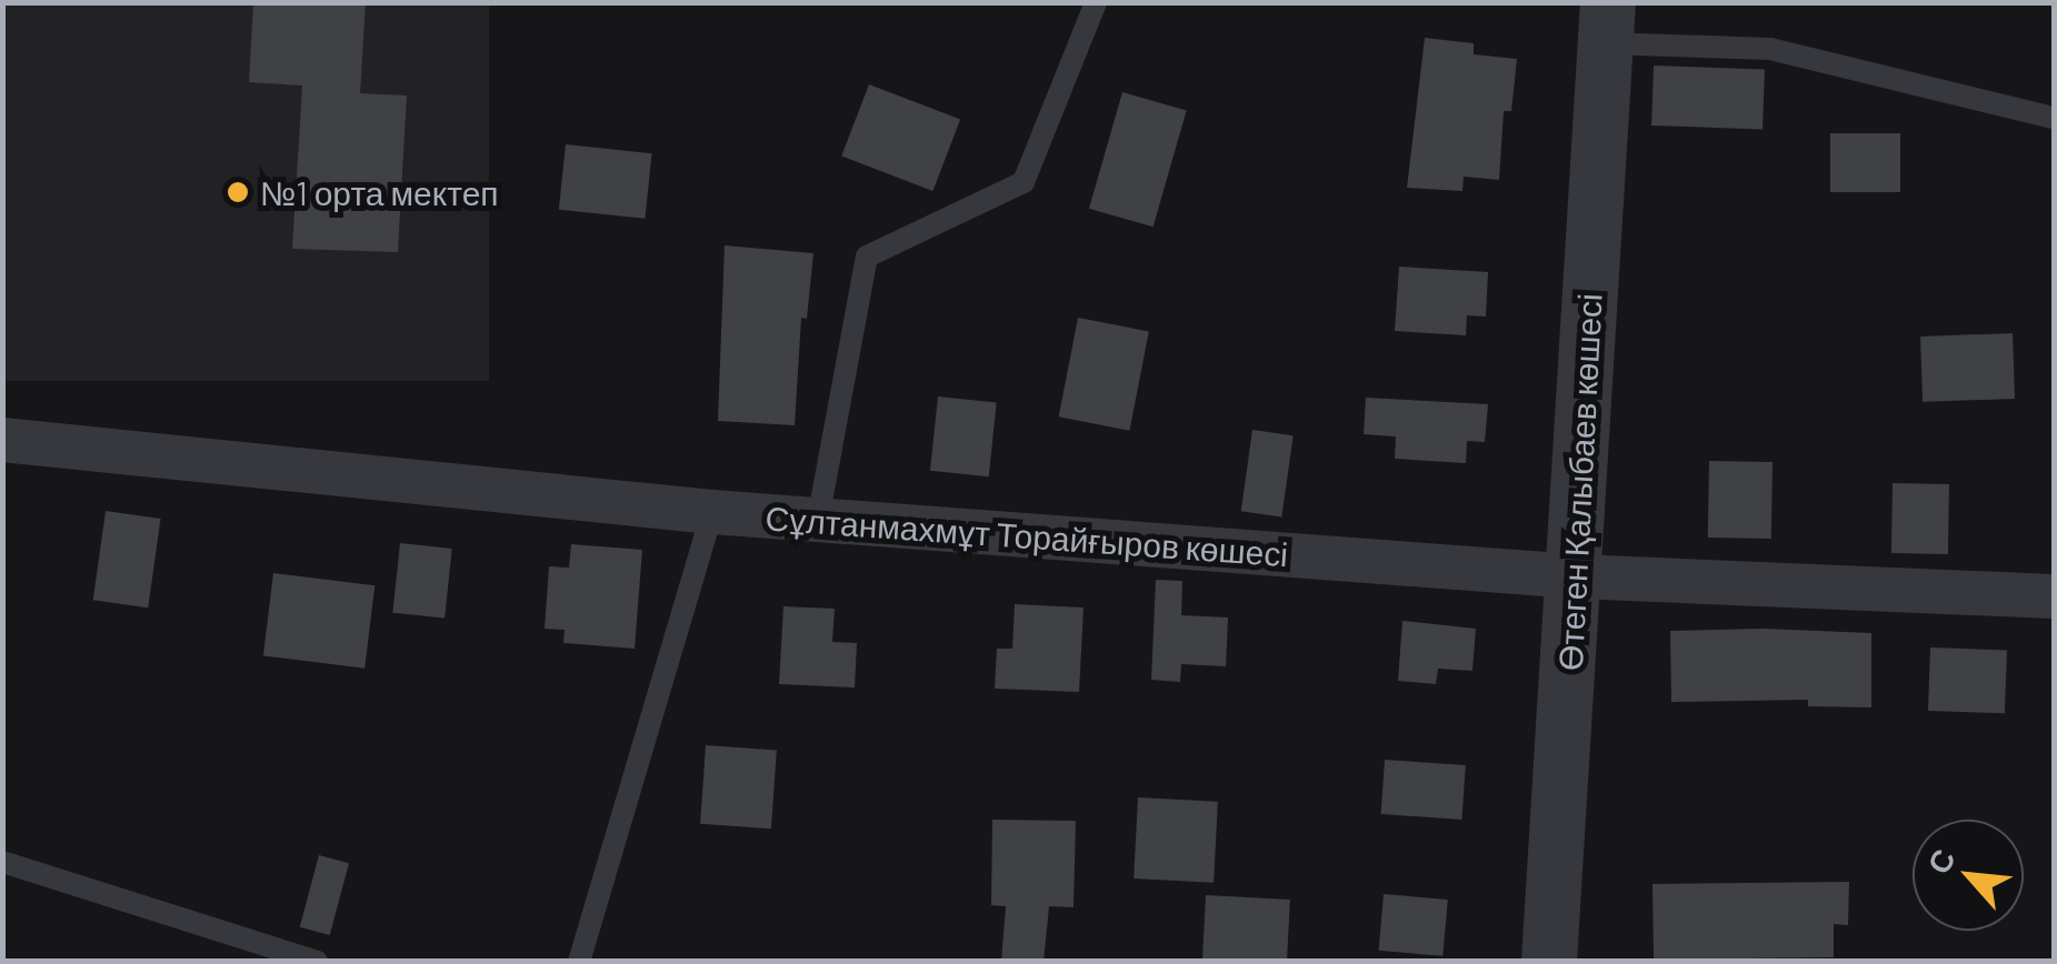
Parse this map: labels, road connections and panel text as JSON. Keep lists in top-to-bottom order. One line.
{"streets":{"street":["Өтеген Қалыбаев көшесі","Сұлтанмахмұт Торайғыров көшесі"]},"crossings":[["Өтеген Қалыбаев көшесі","Сұлтанмахмұт Торайғыров көшесі"]],"places":["№1 орта мектеп"],"north":"top left"}
